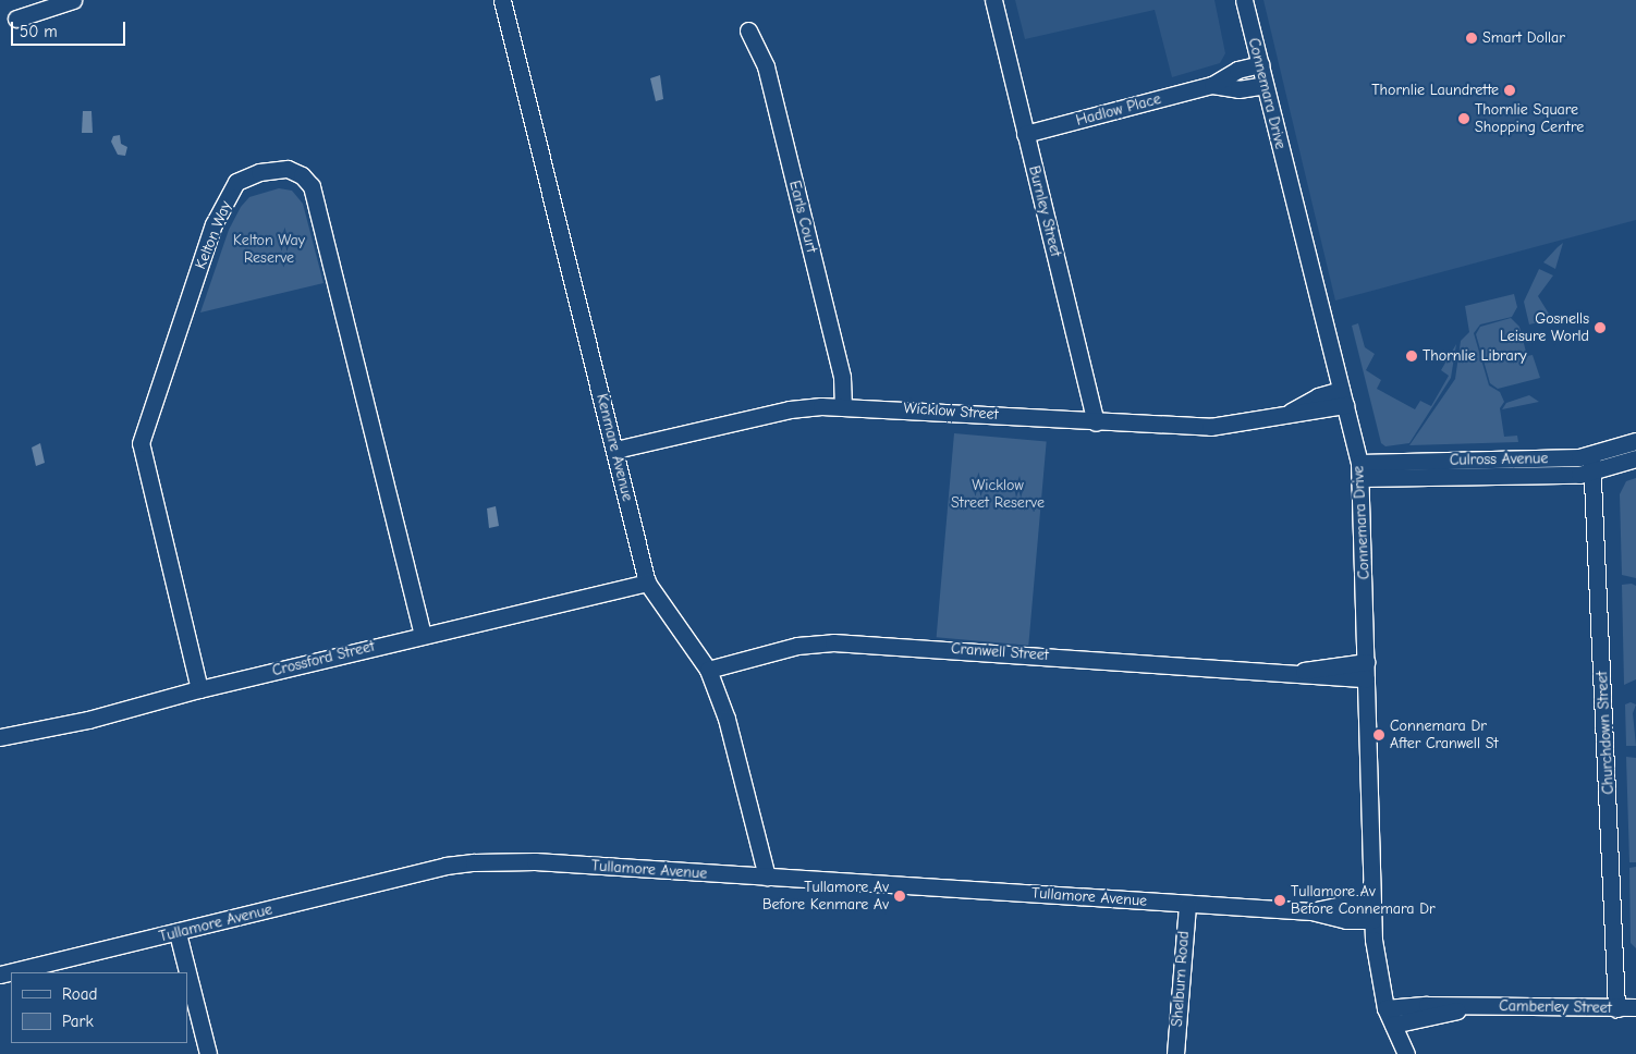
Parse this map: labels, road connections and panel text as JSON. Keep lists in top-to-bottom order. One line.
{"streets":{"street":["Connemara Drive","Hadlow Place","Burnley Street","Earls Court","Kelton Way","Wicklow Street","Kenmare Avenue","Culross Avenue","Cranwell Street","Crossford Street","Churchdown Street","Tullamore Avenue","Shelburn Road","Camberley Street"]},"crossings":[["Connemara Drive","Hadlow Place"],["Connemara Drive","Wicklow Street"],["Connemara Drive","Culross Avenue"],["Connemara Drive","Cranwell Street"],["Connemara Drive","Tullamore Avenue"],["Connemara Drive","Camberley Street"],["Hadlow Place","Burnley Street"],["Burnley Street","Wicklow Street"],["Earls Court","Wicklow Street"],["Kelton Way","Crossford Street"],["Wicklow Street","Kenmare Avenue"],["Kenmare Avenue","Cranwell Street"],["Kenmare Avenue","Crossford Street"],["Kenmare Avenue","Tullamore Avenue"],["Culross Avenue","Churchdown Street"],["Churchdown Street","Camberley Street"],["Tullamore Avenue","Shelburn Road"]],"parks":["Kelton Way Reserve","Wicklow Street Reserve"],"places":["Smart Dollar","Thornlie Laundrette","Thornlie Square Shopping Centre","Gosnells Leisure World","Thornlie Library","Connemara Dr After Cranwell St","Tullamore Av Before Kenmare Av","Tullamore Av Before Connemara Dr"],"legend":["Road","Park"],"scale_bar":"50 m"}
